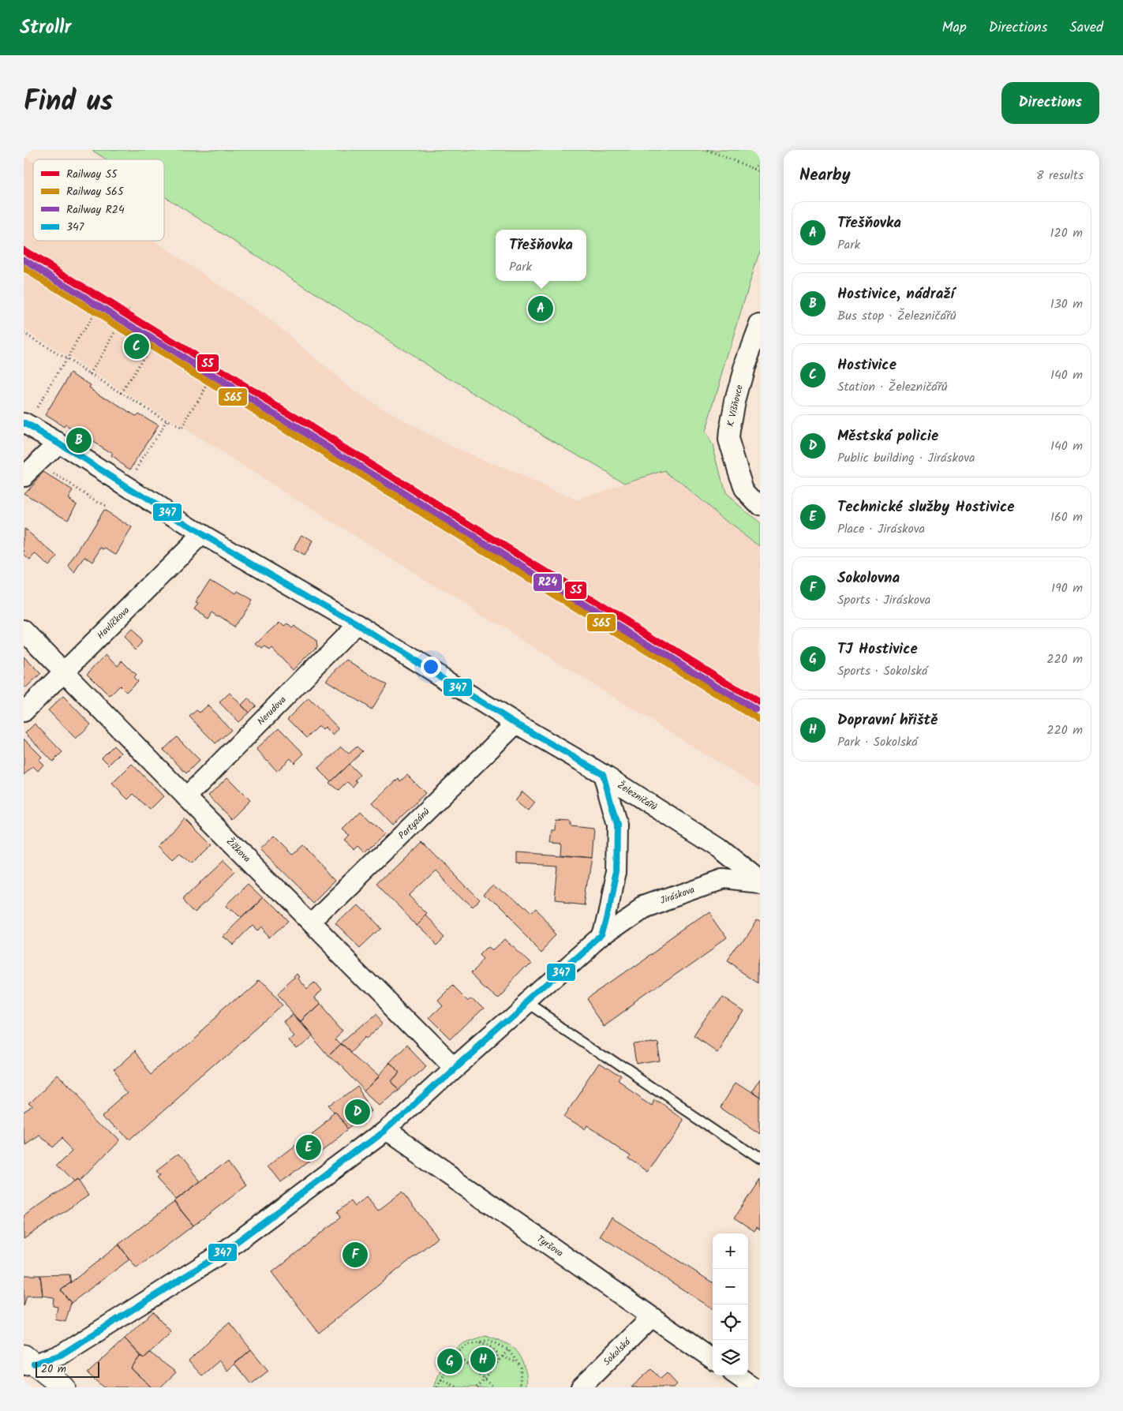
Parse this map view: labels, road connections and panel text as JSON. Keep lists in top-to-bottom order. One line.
{"streets":{"street":["K Višňovce","Havlíčkova","Nerudova","Železničářů","Partyzánů","Žižkova","Jiráskova","Tyršova","Sokolská"]},"crossings":[["Havlíčkova","Železničářů"],["Havlíčkova","Žižkova"],["Nerudova","Železničářů"],["Nerudova","Žižkova"],["Železničářů","Partyzánů"],["Železničářů","Jiráskova"],["Partyzánů","Žižkova"],["Žižkova","Jiráskova"],["Jiráskova","Tyršova"],["Tyršova","Sokolská"]],"lines":["rail line S5","rail line R24","rail line S65","transit line 347"],"legend":["Railway S5","Railway S65","Railway R24","347"],"scale_bar":"20 m","page":{"header":"Strollr","nav":["Map","Directions","Saved"],"title":"Find us","buttons":"Directions","heading":["Nearby","8 results"],"list":[{"mark":"A","name":"Třešňovka","note":"Park","value":"120 m"},{"mark":"B","name":"Hostivice, nádraží","note":"Bus stop · Železničářů","value":"130 m"},{"mark":"C","name":"Hostivice","note":"Station · Železničářů","value":"140 m"},{"mark":"D","name":"Městská policie","note":"Public building · Jiráskova","value":"140 m"},{"mark":"E","name":"Technické služby Hostivice","note":"Place · Jiráskova","value":"160 m"},{"mark":"F","name":"Sokolovna","note":"Sports · Jiráskova","value":"190 m"},{"mark":"G","name":"TJ Hostivice","note":"Sports · Sokolská","value":"220 m"},{"mark":"H","name":"Dopravní hřiště","note":"Park · Sokolská","value":"220 m"}],"popup":["Třešňovka","Park"],"pins":["A","C","B","D","E","F","H","G"],"map_buttons":["+","−"],"scale":"20 m"}}
